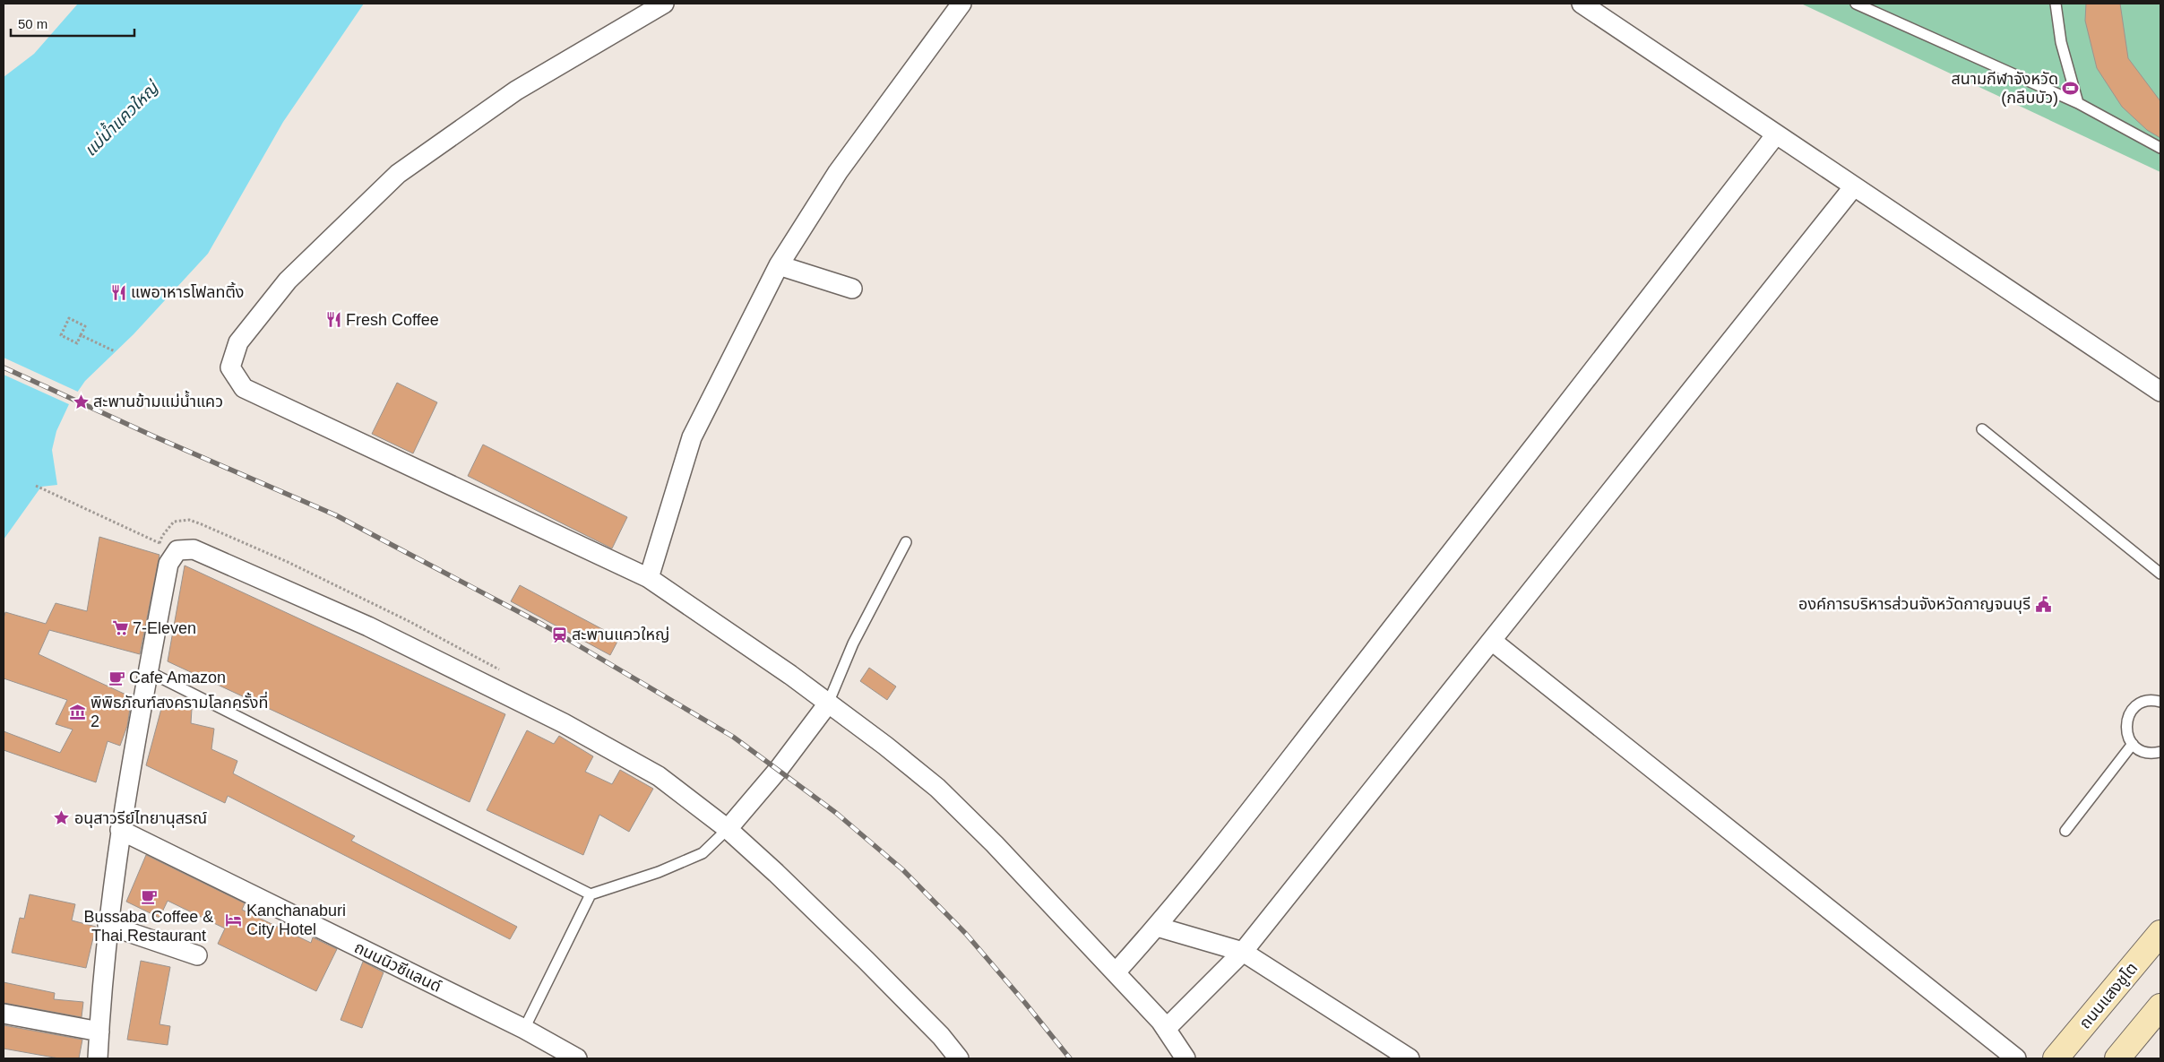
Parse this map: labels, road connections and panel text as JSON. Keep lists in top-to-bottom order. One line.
{"streets":{"main road":["ถนนแสงชูโต"],"street":["ถนนนิวซีแลนด์"]},"water":["แม่น้ำแควใหญ่"],"places":{"sports":["สนามกีฬาจังหวัด (กลีบบัว)"],"restaurant":["แพอาหารโฟลทติ้ง","Fresh Coffee"],"place":["สะพานข้ามแม่น้ำแคว","อนุสาวรีย์ไทยานุสรณ์"],"public building":["องค์การบริหารส่วนจังหวัดกาญจนบุรี"],"supermarket":["7-Eleven"],"station":["สะพานแควใหญ่"],"cafe":["Cafe Amazon","Bussaba Coffee & Thai Restaurant"],"museum":["พิพิธภัณฑ์สงครามโลกครั้งที่ 2"],"hotel":["Kanchanaburi City Hotel"]},"scale_bar":"50 m"}
